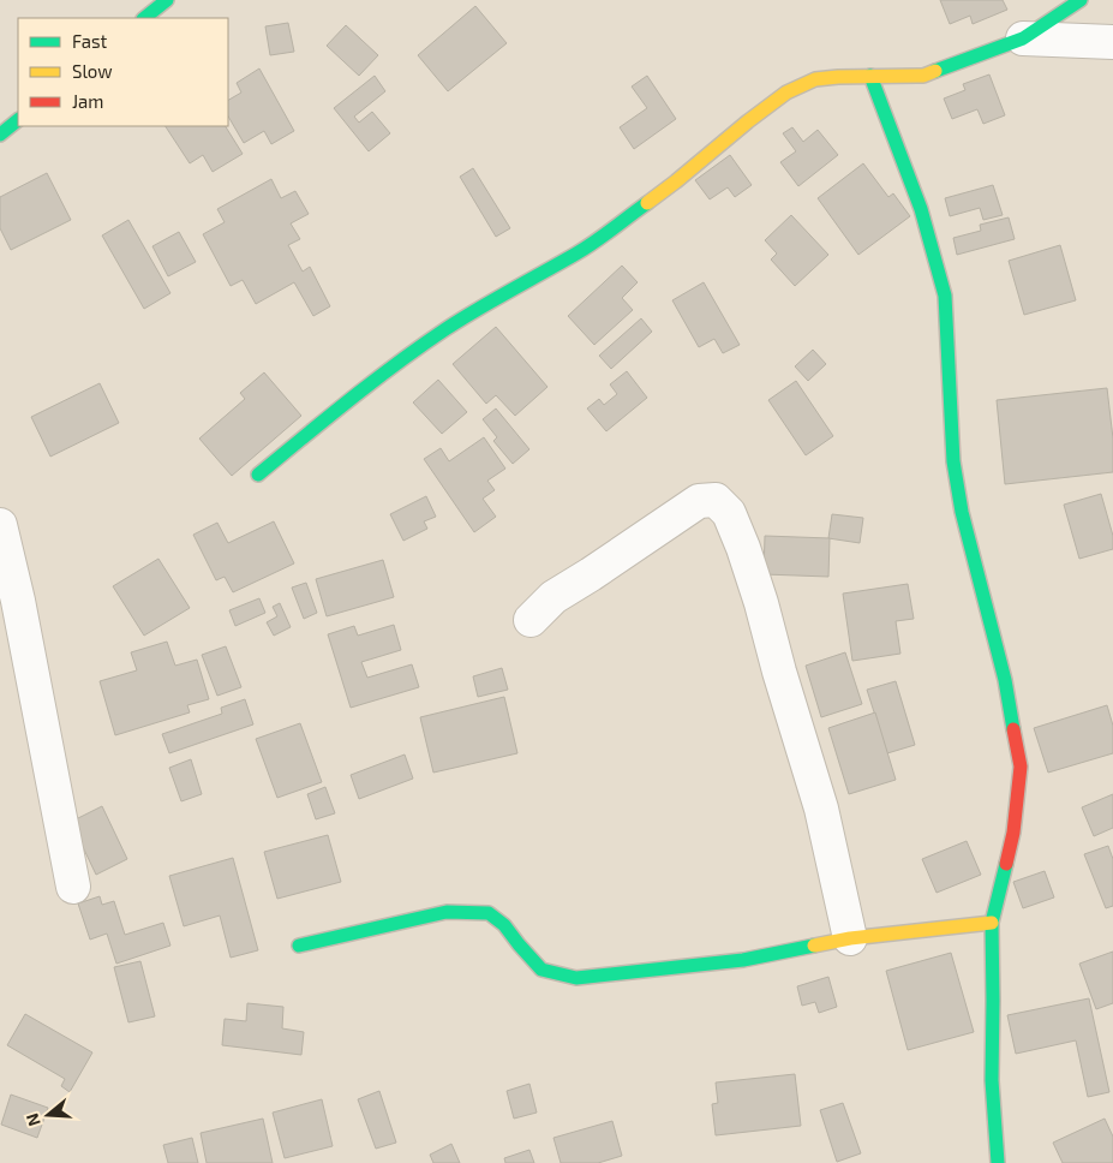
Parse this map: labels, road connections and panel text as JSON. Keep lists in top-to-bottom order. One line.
{"legend":["Fast","Slow","Jam"],"north":"left"}
